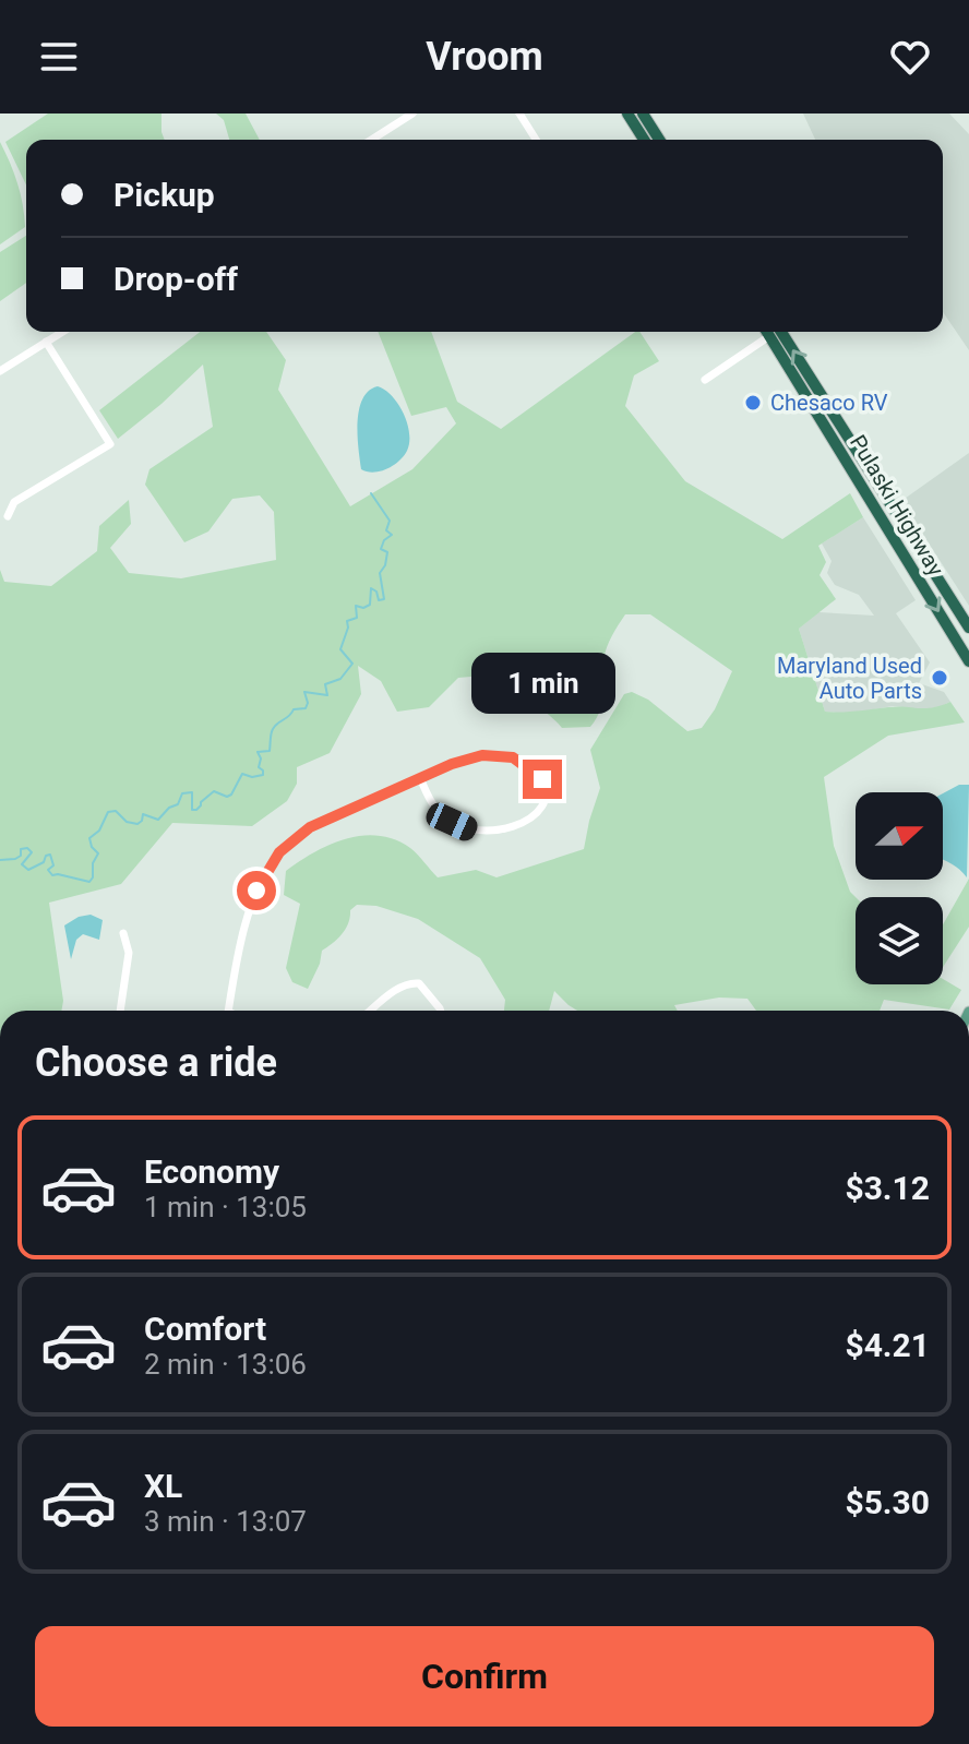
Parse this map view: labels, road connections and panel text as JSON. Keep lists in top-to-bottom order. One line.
{"streets":{"highway":["Pulaski Highway"]},"places":["Chesaco RV","Maryland Used Auto Parts"],"north":"right","page":{"header":"Vroom","banner":["Pickup","Drop-off"],"bubble":"1 min","heading":"Choose a ride","list":[{"name":"Economy","note":"1 min · 13:05","value":"$3.12"},{"name":"Comfort","note":"2 min · 13:06","value":"$4.21"},{"name":"XL","note":"3 min · 13:07","value":"$5.30"}],"buttons":"Confirm"}}
